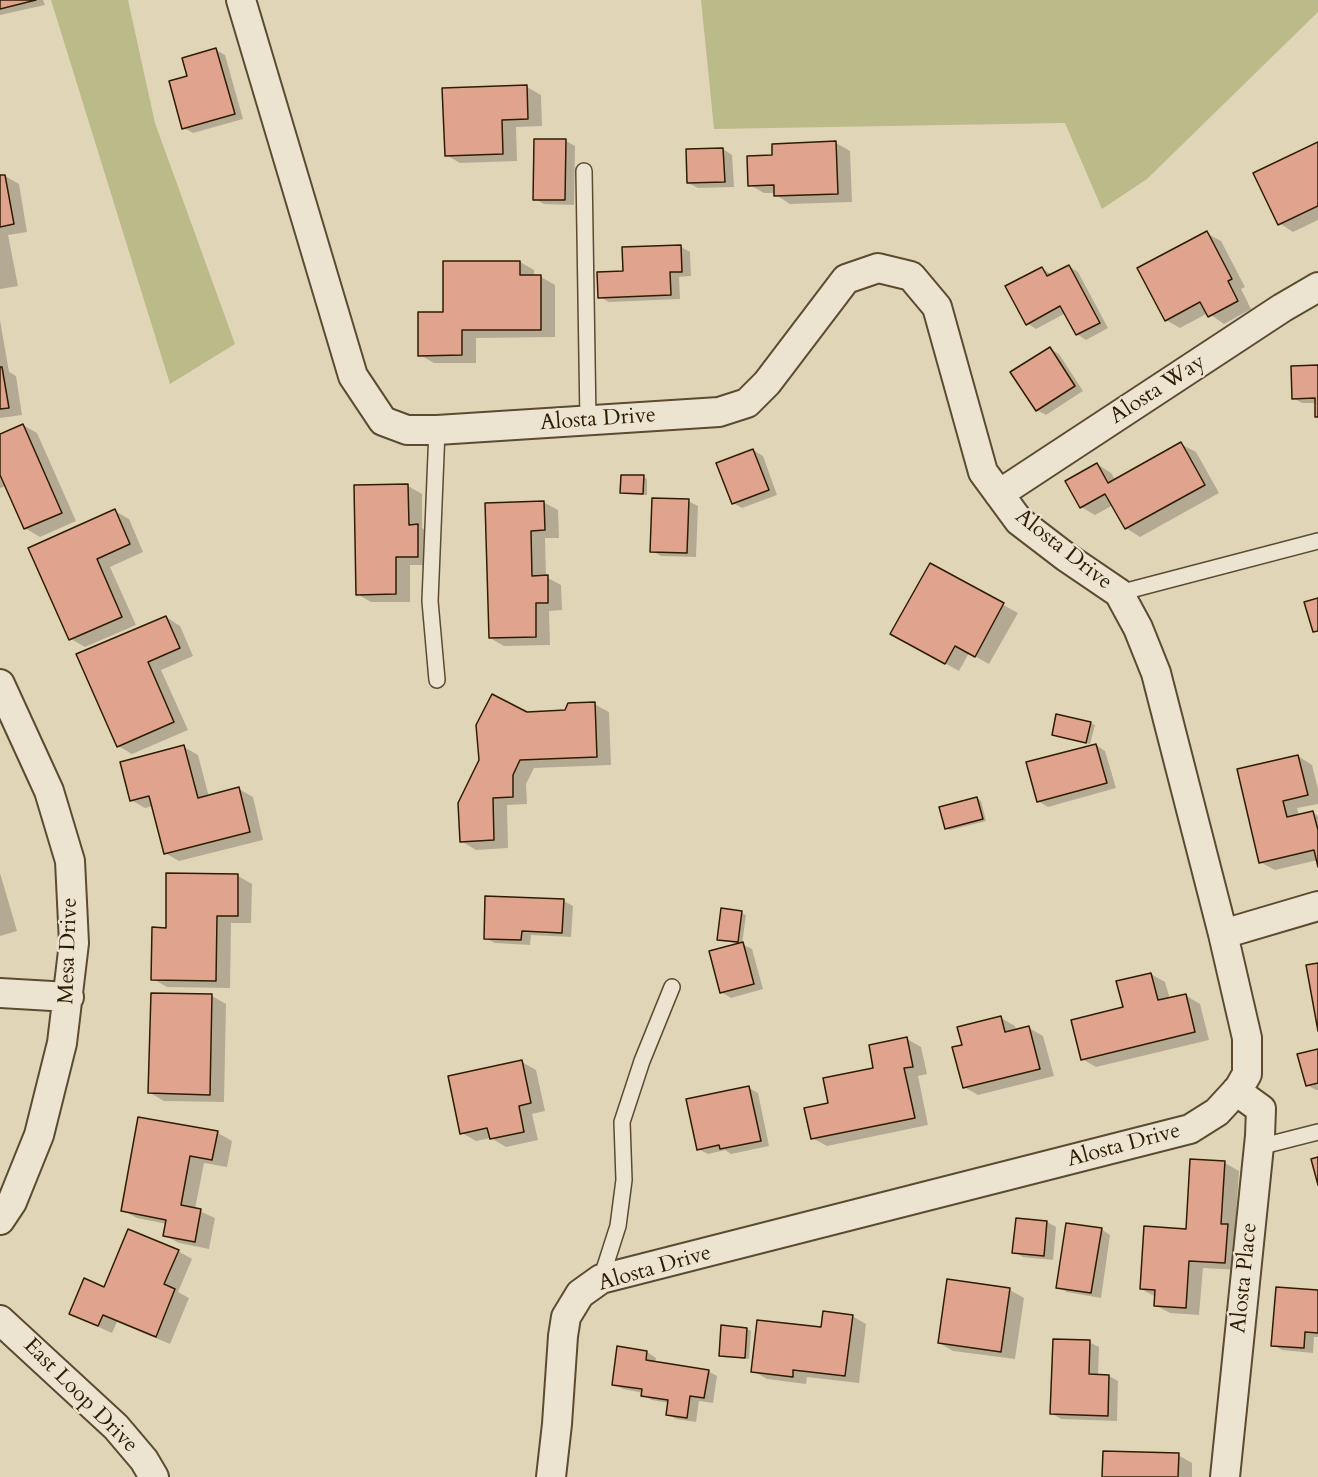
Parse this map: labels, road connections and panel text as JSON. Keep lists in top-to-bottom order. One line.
{"streets":{"street":["Alosta Way","Alosta Drive","Mesa Drive","Alosta Place","East Loop Drive"]},"crossings":[["Alosta Way","Alosta Drive"],["Alosta Drive","Alosta Place"]]}
